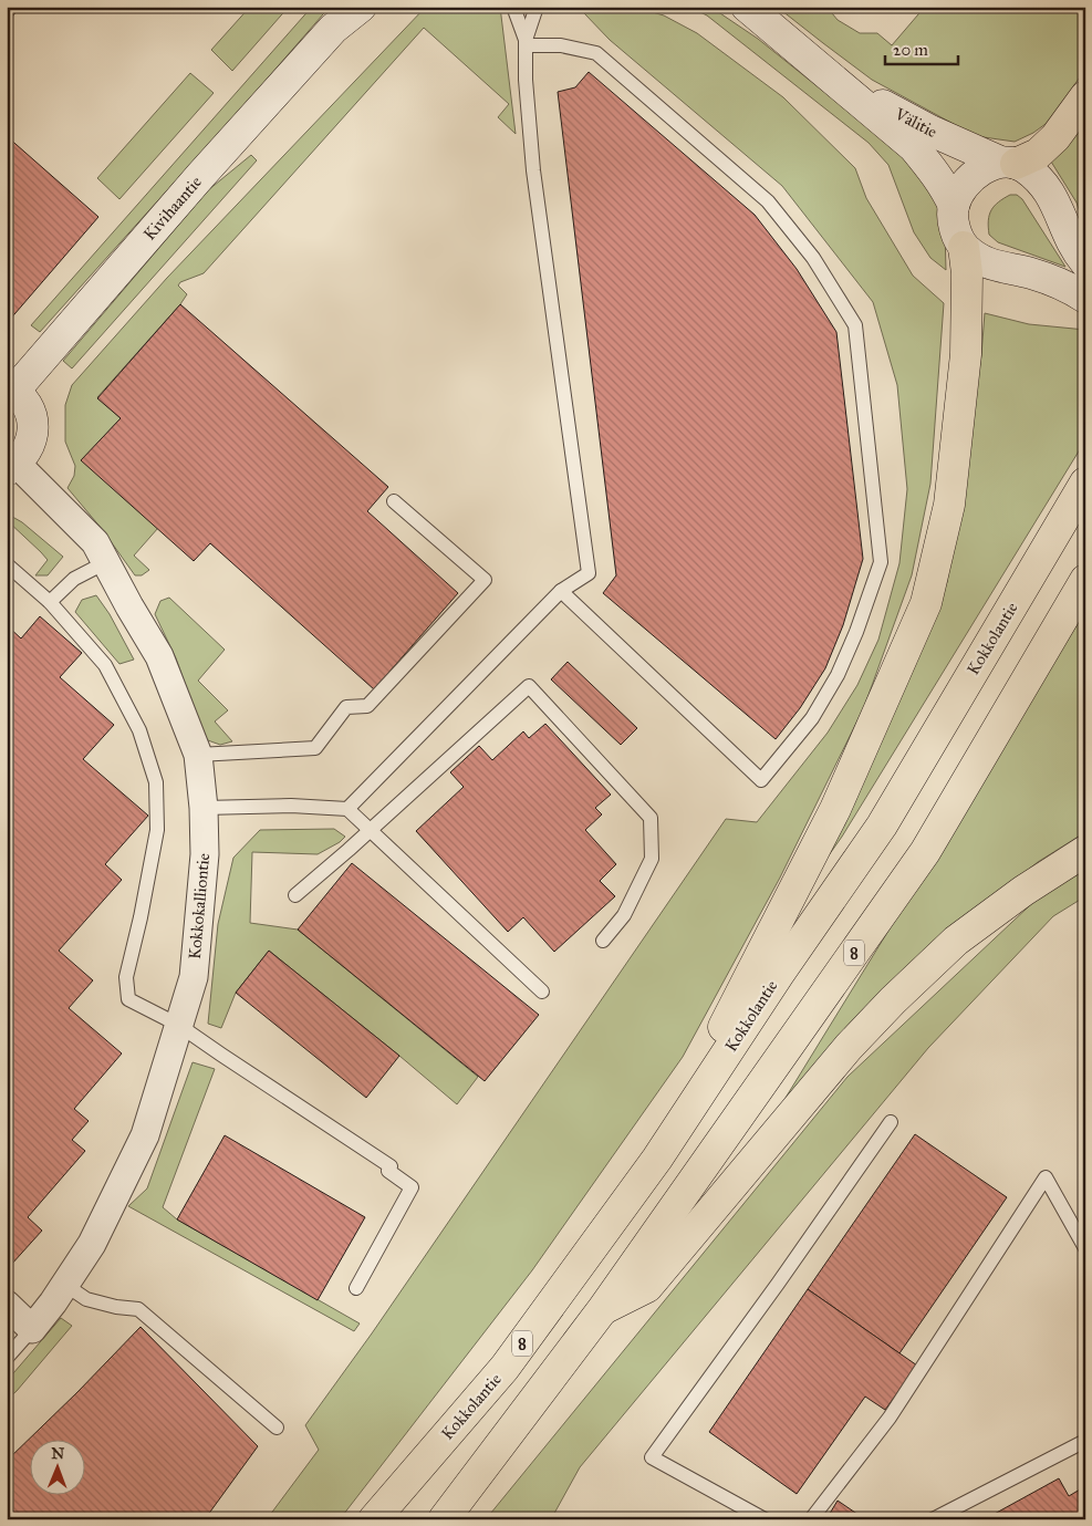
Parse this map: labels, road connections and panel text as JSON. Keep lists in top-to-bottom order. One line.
{"streets":{"highway":["Kokkolantie","8"],"main road":["Välitie","Kivihaantie"],"street":["Kokkokalliontie"]},"scale_bar":"20 m","north":"top"}
